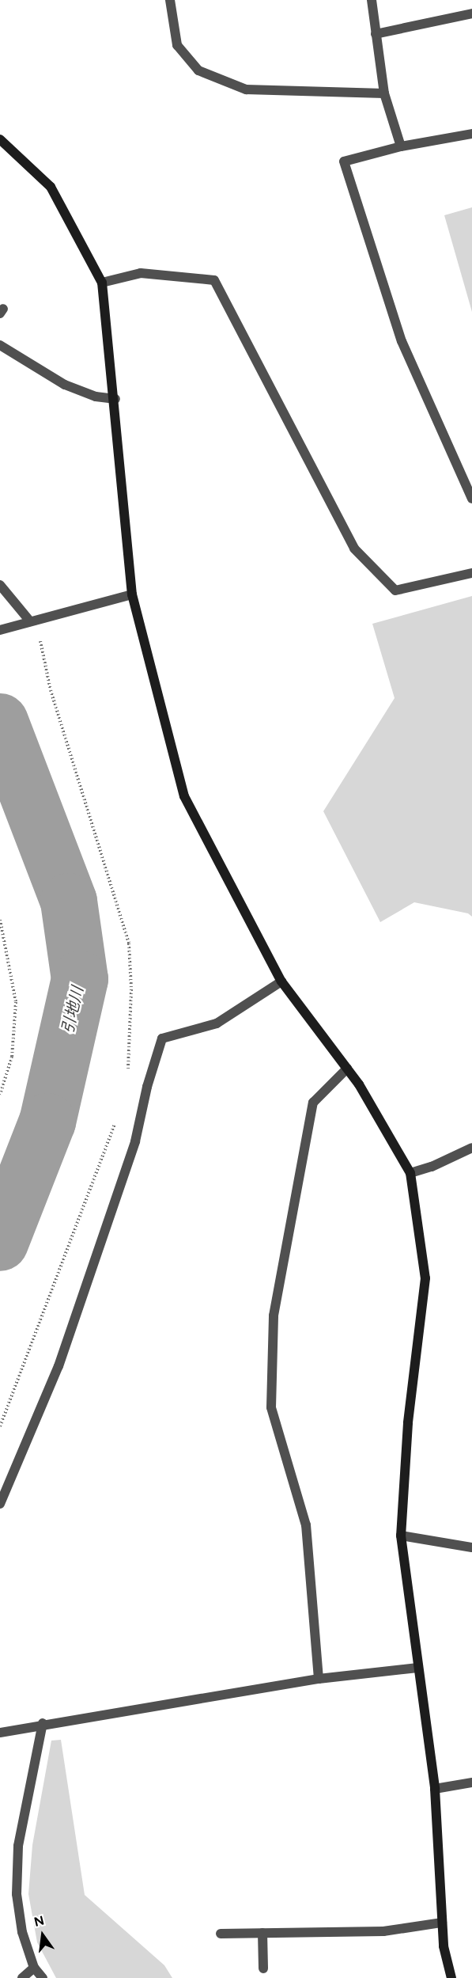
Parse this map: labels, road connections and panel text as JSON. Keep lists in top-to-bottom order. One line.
{"water":["引地川"],"north":"top"}
